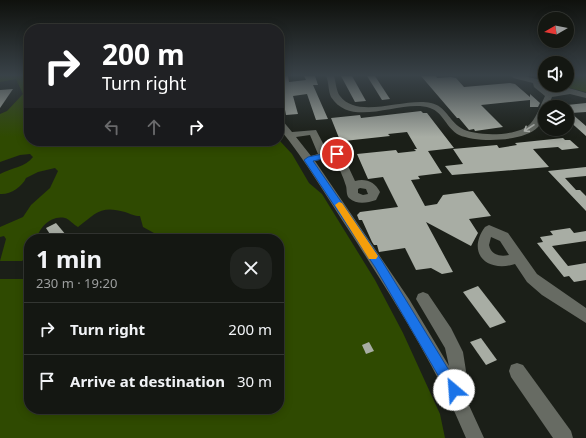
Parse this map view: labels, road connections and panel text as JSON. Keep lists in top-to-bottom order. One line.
{"north":"left","page":{"turn":["200 m","Turn right"],"heading":["1 min","230 m · 19:20"],"list":[{"name":"Turn right","value":"200 m"},{"name":"Arrive at destination","value":"30 m"}]}}
